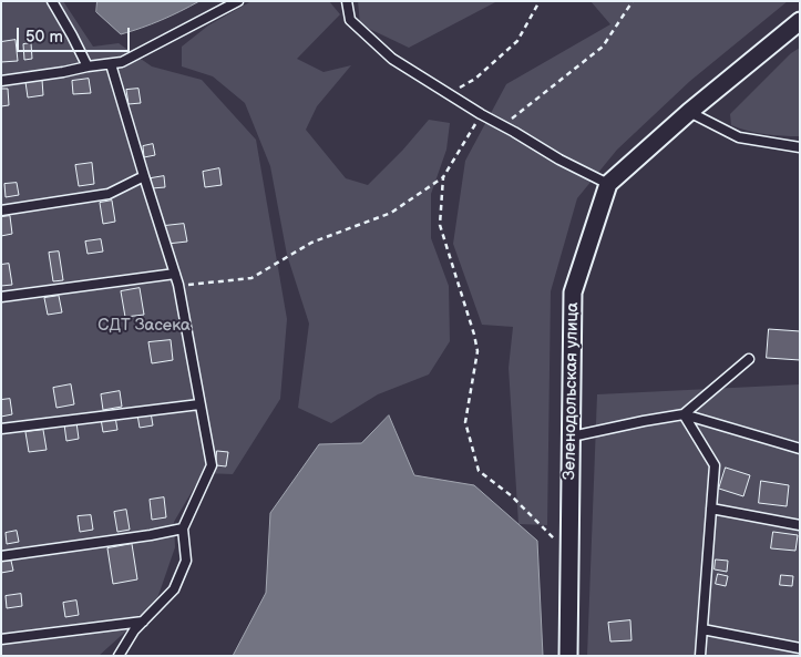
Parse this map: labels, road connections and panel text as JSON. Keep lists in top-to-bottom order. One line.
{"streets":{"street":["Зеленодольская улица"]},"parks":["СДТ Засека"],"scale_bar":"50 m"}
